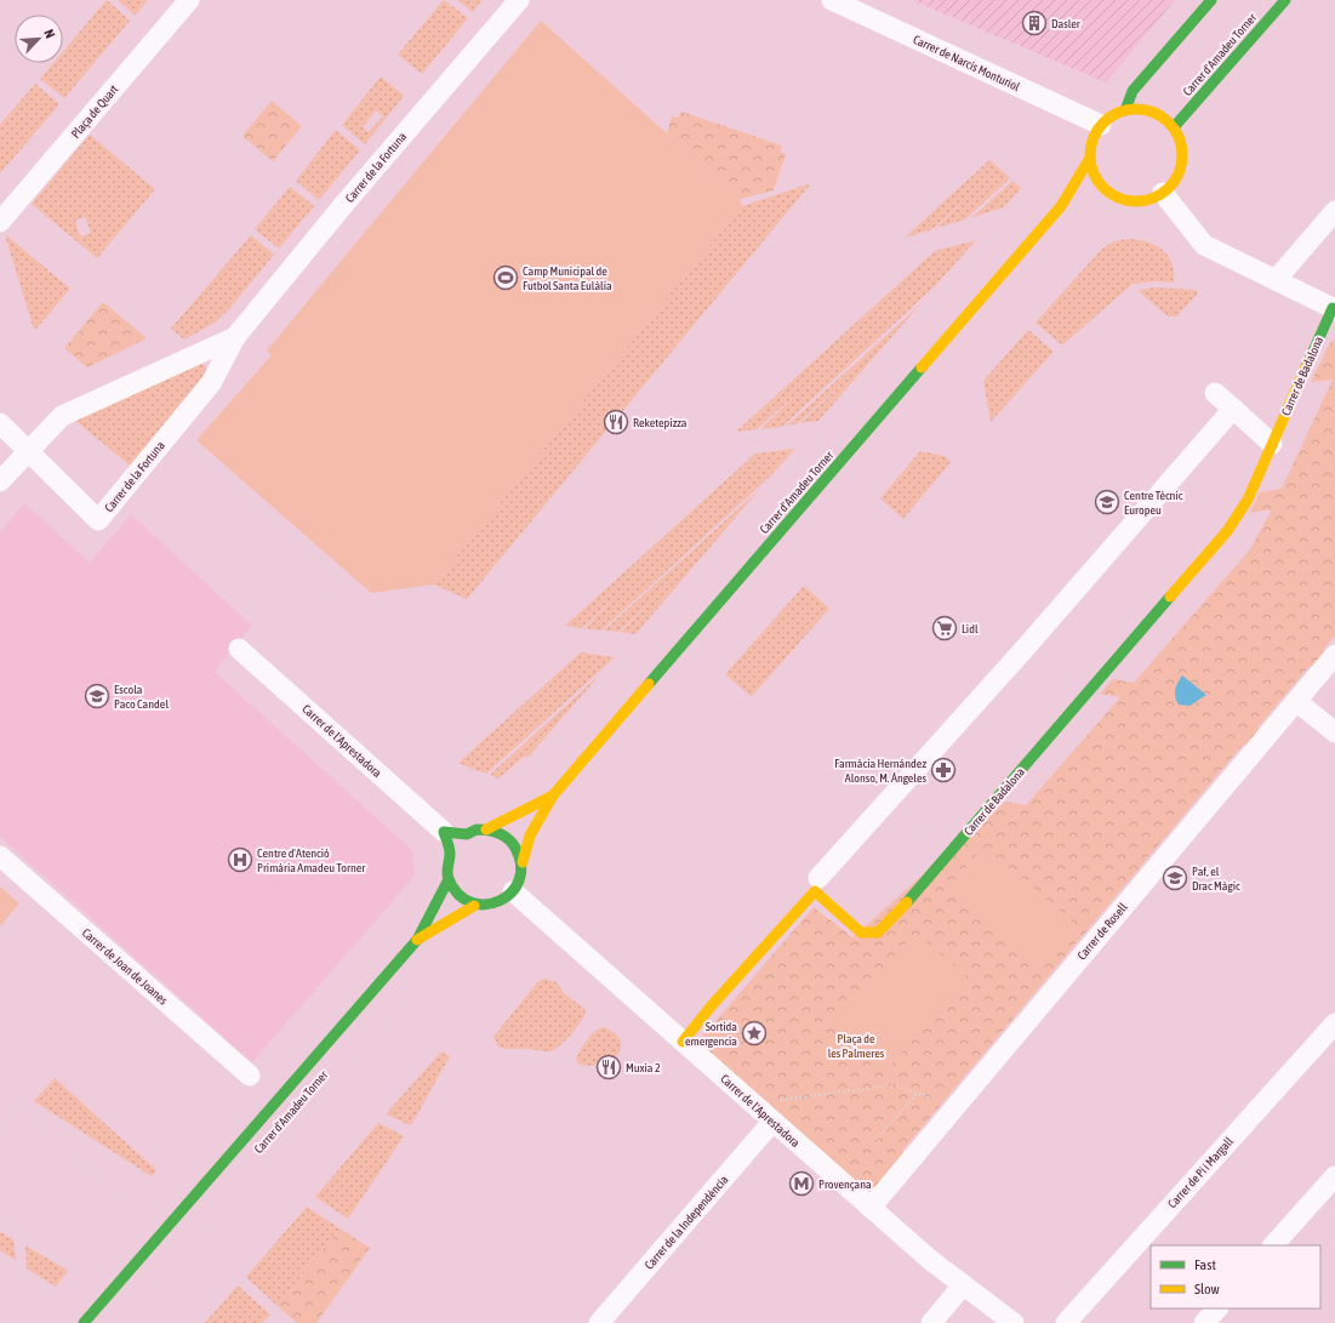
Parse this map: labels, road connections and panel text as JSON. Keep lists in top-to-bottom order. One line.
{"streets":{"street":["Carrer d'Amadeu Torner","Carrer de Narcís Monturiol","Plaça de Quart","Carrer de la Fortuna","Carrer de Badalona","Carrer de l'Aprestadora","Carrer de Rosell","Carrer de Joan de Joanes","Carrer de Pi i Margall","Carrer de la Independència"]},"crossings":[["Carrer d'Amadeu Torner","Carrer de Narcís Monturiol"],["Carrer d'Amadeu Torner","Carrer de l'Aprestadora"],["Carrer de Badalona","Carrer de l'Aprestadora"],["Carrer de l'Aprestadora","Carrer de Rosell"],["Carrer de l'Aprestadora","Carrer de la Independència"]],"parks":["Plaça de les Palmeres"],"places":{"building":["Dasler"],"sports":["Camp Municipal de Futbol Santa Eulàlia"],"restaurant":["Reketepizza","Muxia 2"],"school or university":["Centre Tècnic Europeu","Escola Paco Candel","Paf, el Drac Màgic"],"supermarket":["Lidl"],"pharmacy":["Farmàcia Hernández Alonso, M. Ángeles"],"hospital":["Centre d'Atenció Primària Amadeu Torner"],"place":["Sortida emergencia"],"metro station":["Provençana"]},"legend":["Fast","Slow"],"north":"top right"}
